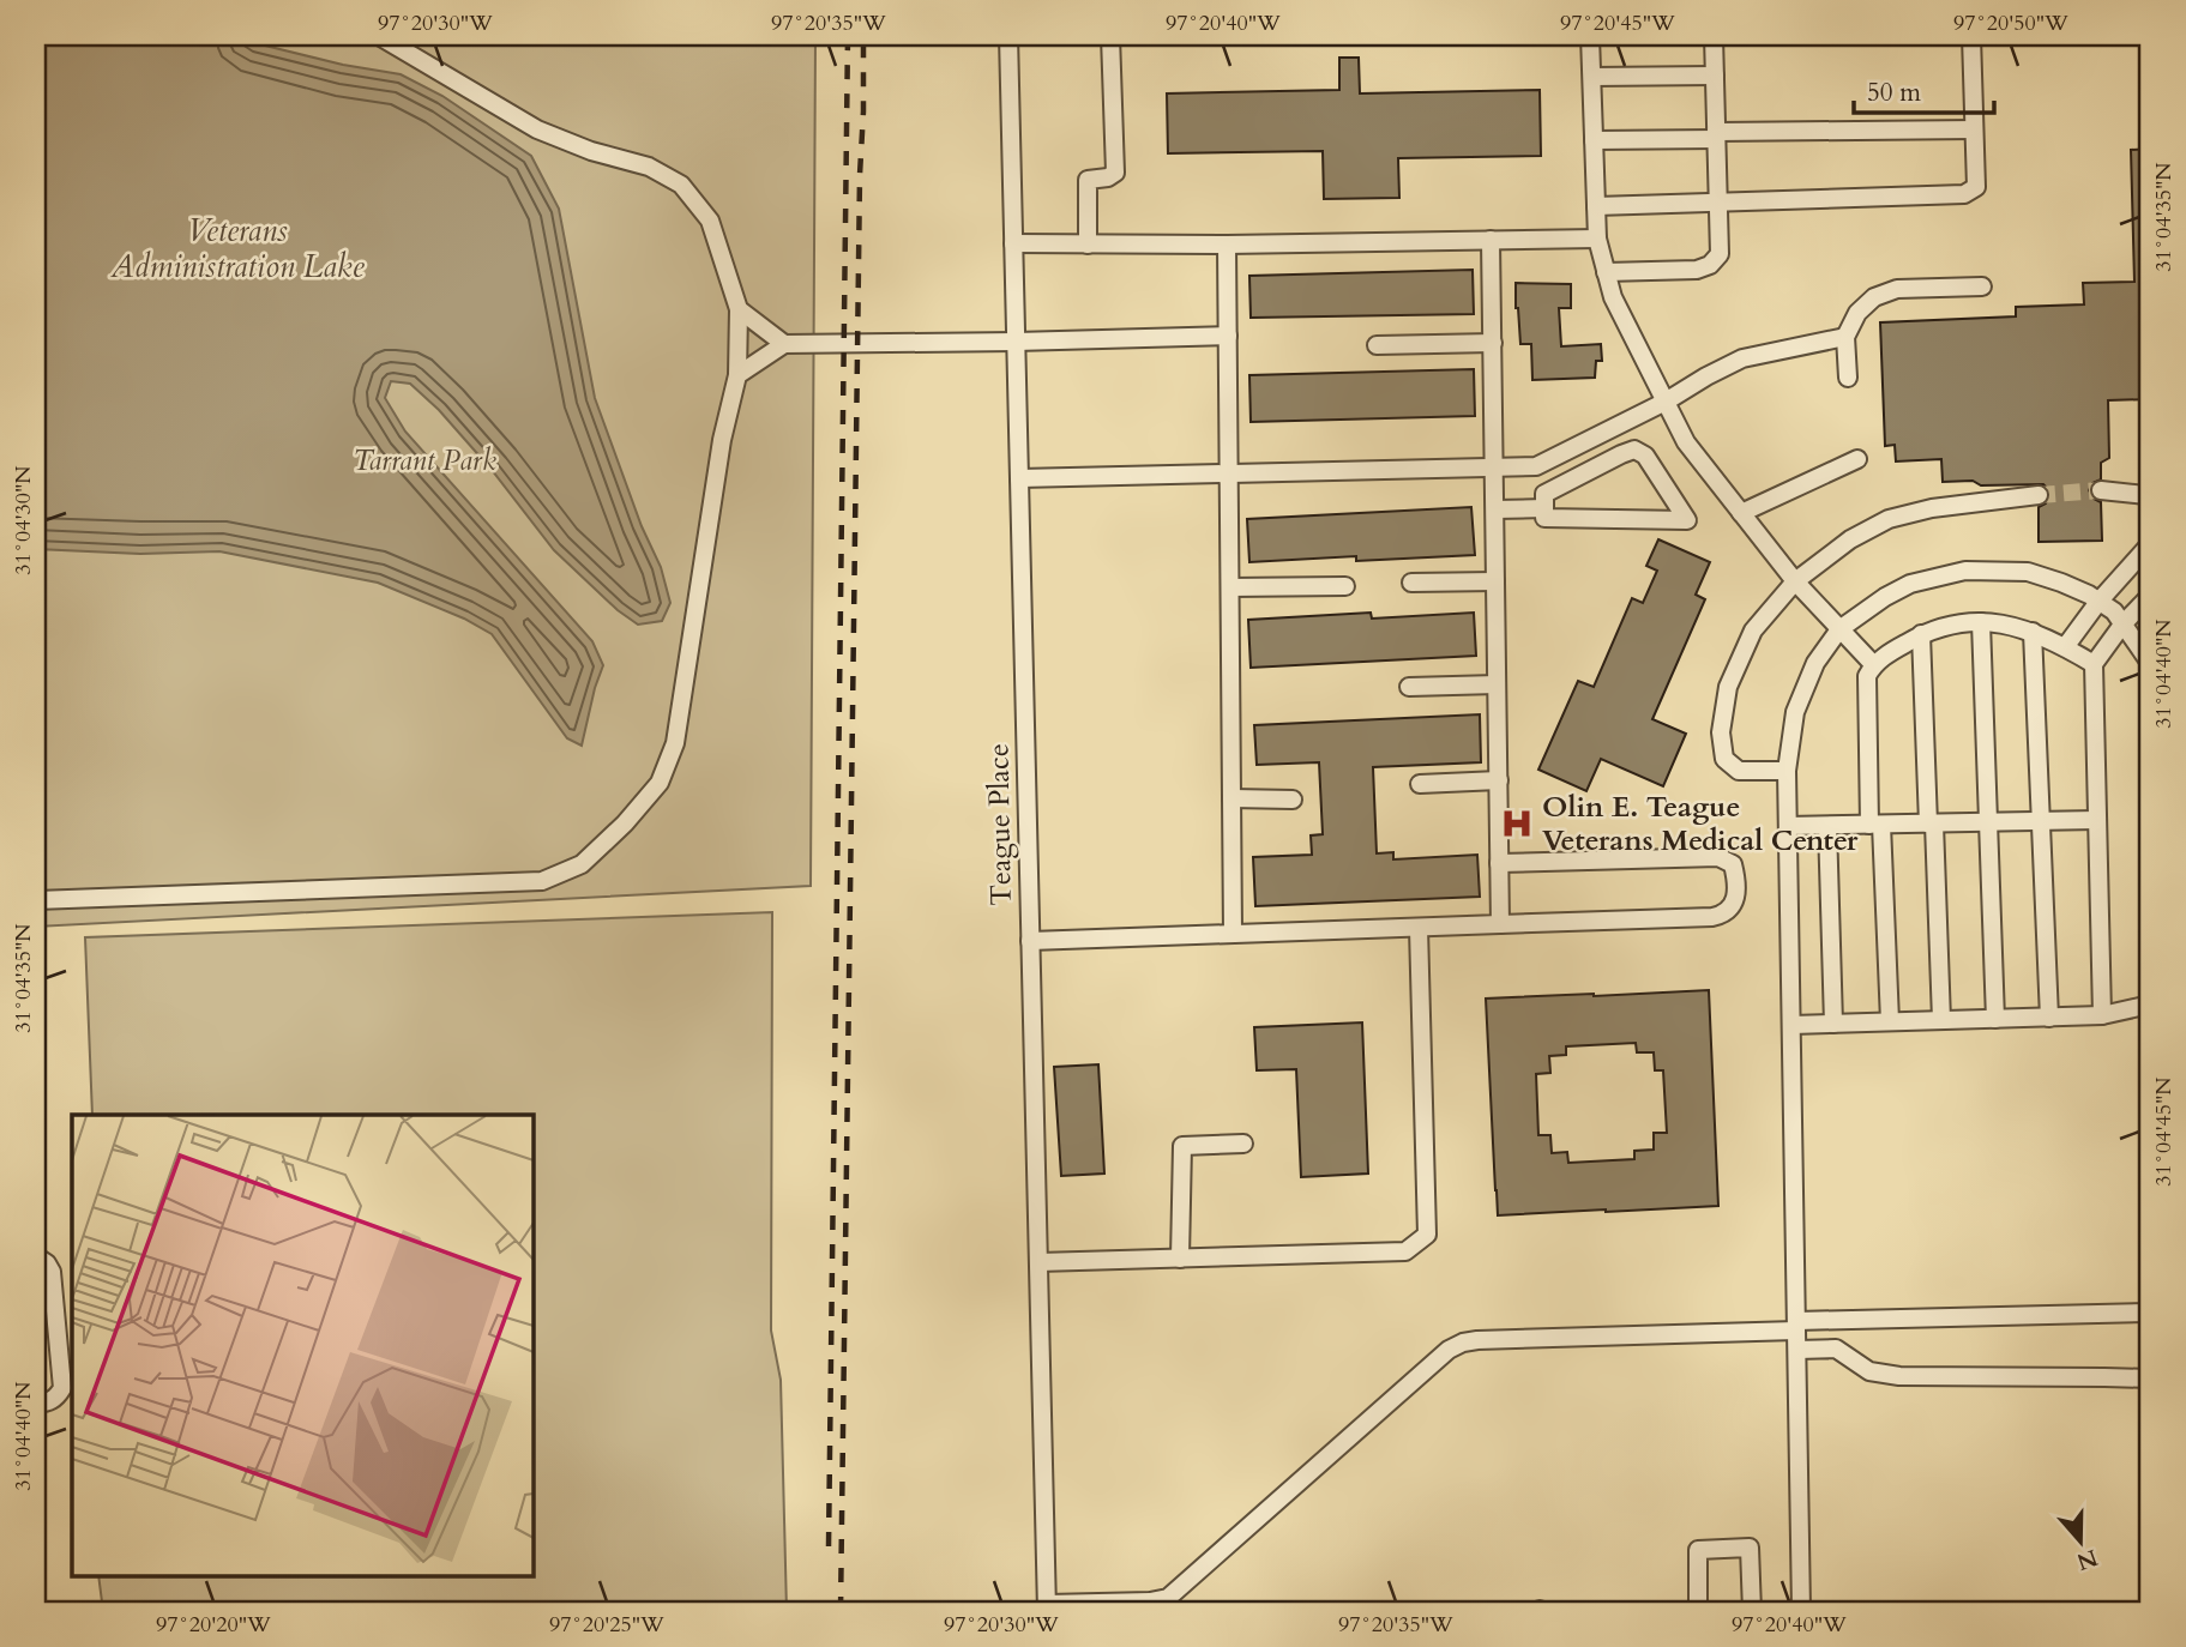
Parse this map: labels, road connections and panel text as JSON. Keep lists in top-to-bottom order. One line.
{"streets":{"lane":["Teague Place"]},"water":["Veterans Administration Lake"],"parks":["Tarrant Park"],"places":{"hospital":["Olin E. Teague Veterans Medical Center"]},"scale_bar":"50 m","north":"bottom","coordinates":["97°20'30\"W","97°20'35\"W","97°20'40\"W","97°20'45\"W","97°20'50\"W","31°04'35\"N","31°04'30\"N","31°04'40\"N","31°04'45\"N","97°20'20\"W","97°20'25\"W"]}
